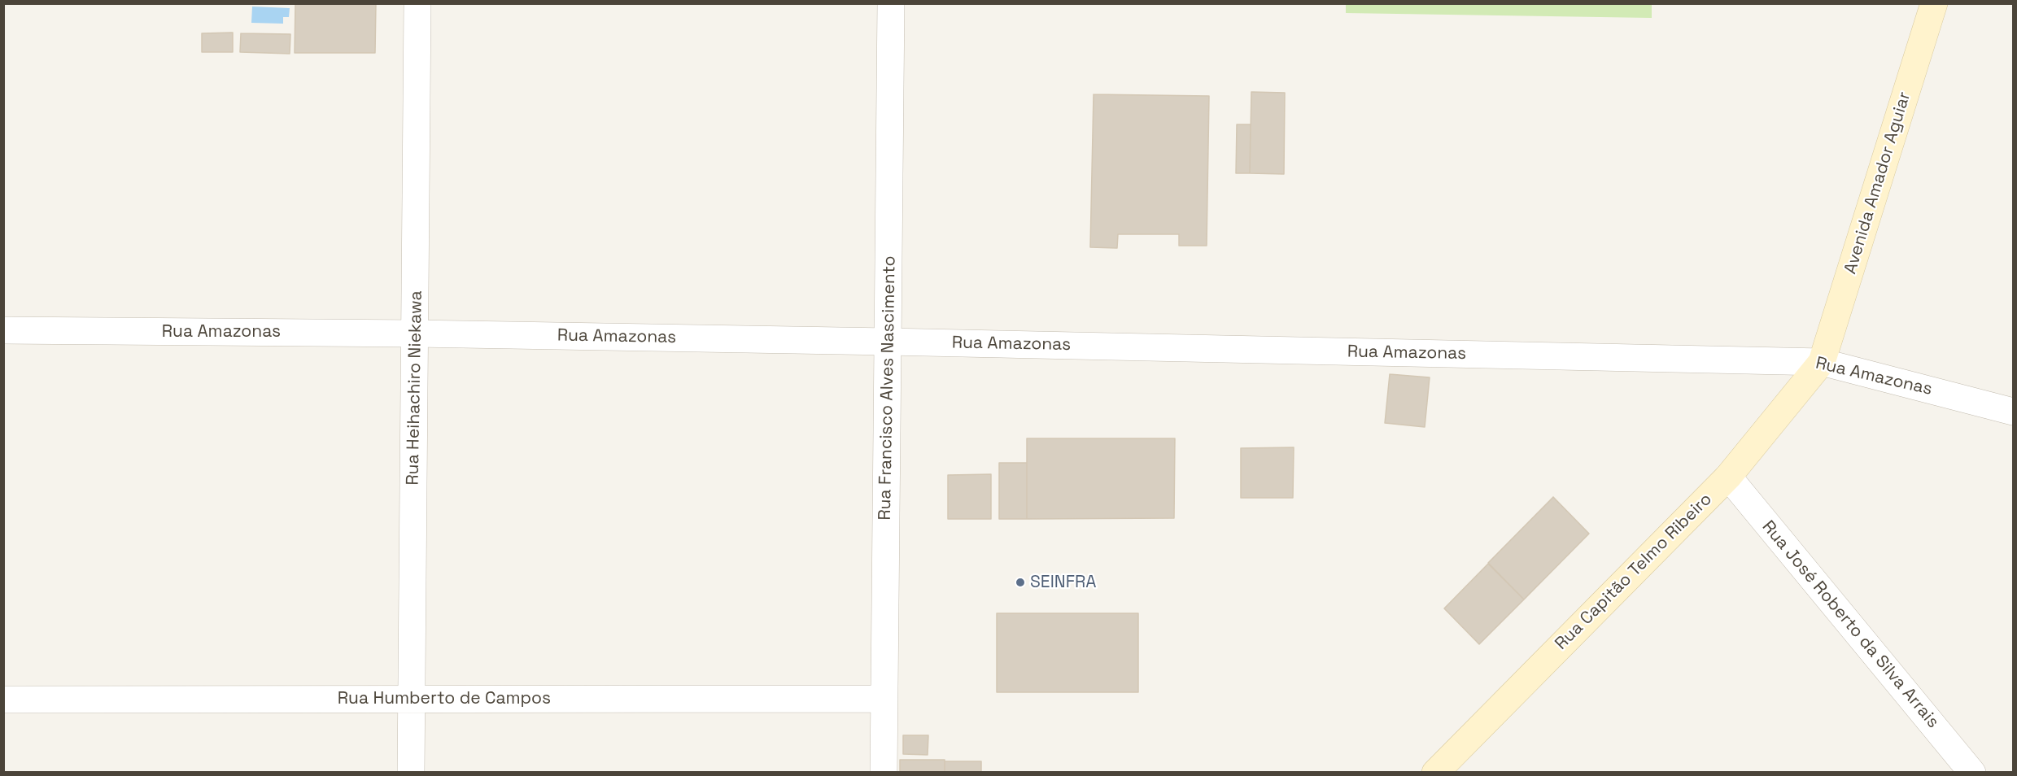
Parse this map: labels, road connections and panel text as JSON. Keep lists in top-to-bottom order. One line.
{"streets":{"main road":["Avenida Amador Aguiar","Rua Capitão Telmo Ribeiro"],"street":["Rua Amazonas","Rua Heihachiro Niekawa","Rua Francisco Alves Nascimento","Rua José Roberto da Silva Arrais","Rua Humberto de Campos"]},"crossings":[["Avenida Amador Aguiar","Rua Amazonas"],["Avenida Amador Aguiar","Rua Capitão Telmo Ribeiro"],["Rua Amazonas","Rua Heihachiro Niekawa"],["Rua Amazonas","Rua Francisco Alves Nascimento"],["Rua Amazonas","Rua Capitão Telmo Ribeiro"],["Rua Heihachiro Niekawa","Rua Humberto de Campos"],["Rua Francisco Alves Nascimento","Rua Humberto de Campos"],["Rua Capitão Telmo Ribeiro","Rua José Roberto da Silva Arrais"]],"places":["SEINFRA"]}
